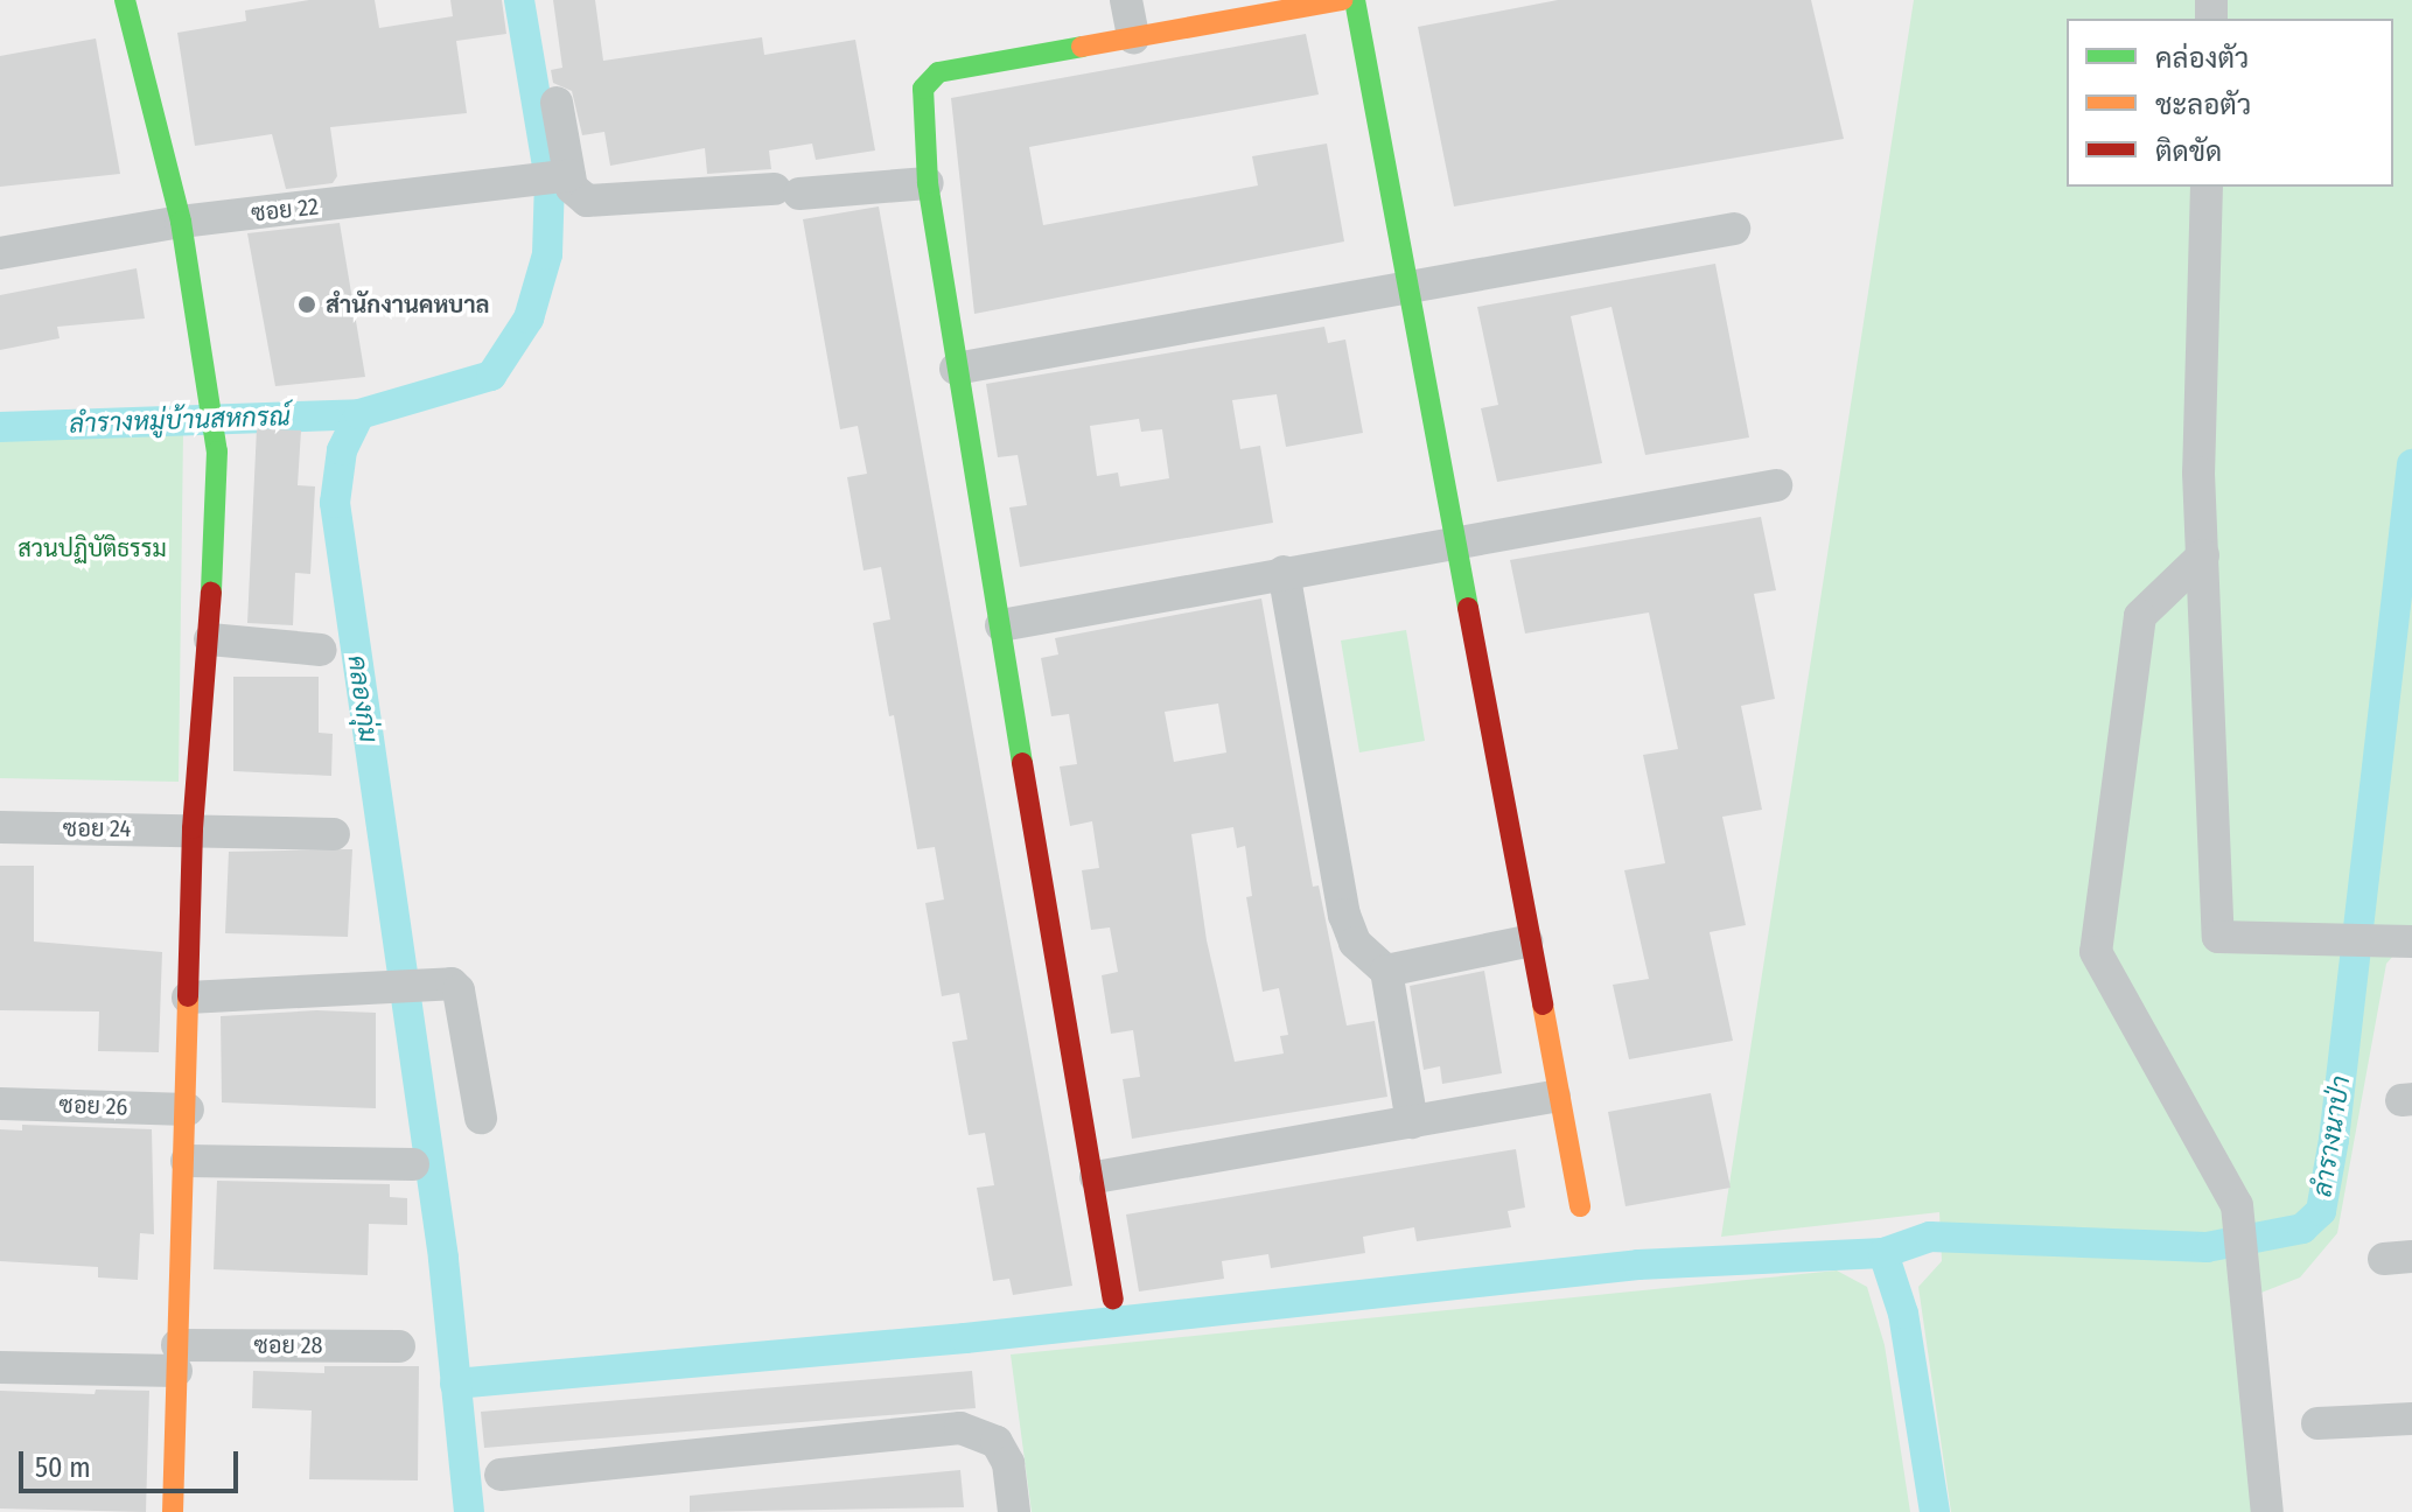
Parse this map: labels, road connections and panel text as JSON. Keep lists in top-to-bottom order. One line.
{"streets":{"street":["ซอย 22","ซอย 24","ซอย 26","ซอย 28"]},"water":["ลำรางหมู่บ้านสหกรณ์","คลองกุ่ม","ลำรางนาป่า"],"parks":["สวนปฏิบัติธรรม"],"places":["สำนักงานคหบาล"],"legend":["คล่องตัว","ชะลอตัว","ติดขัด"],"scale_bar":"50 m"}
